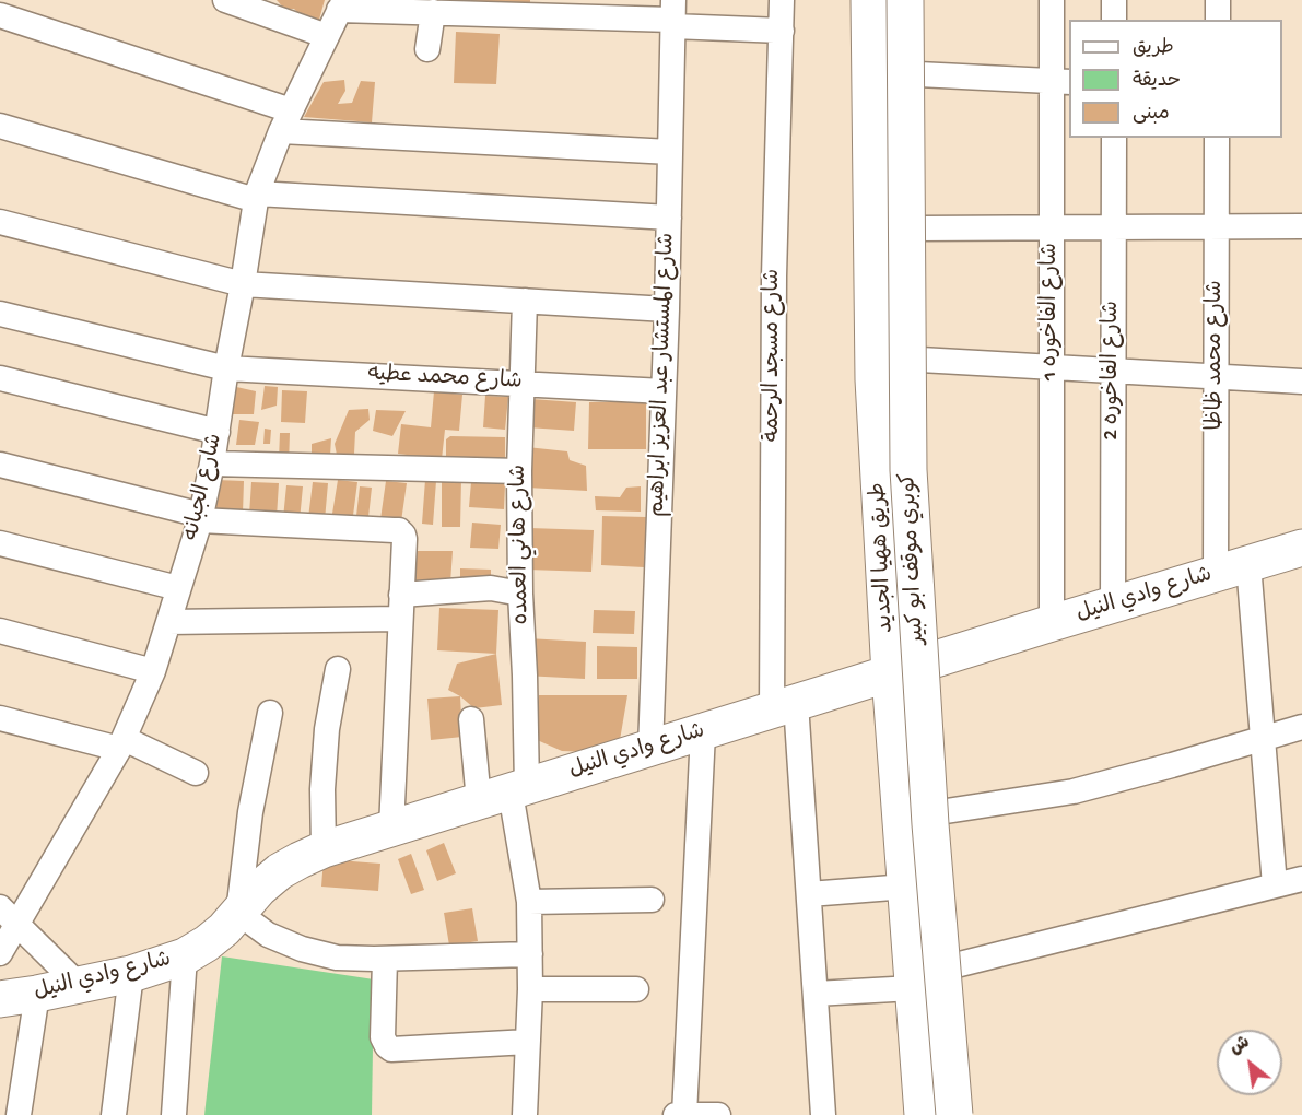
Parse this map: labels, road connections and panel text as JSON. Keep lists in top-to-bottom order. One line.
{"streets":{"street":["شارع الفاخوره 1","شارع مسجد الرحمة","شارع محمد ظاظا","شارع الفاخوره 2","شارع المستشار عبد العزيز ابراهيم","شارع محمد عطيه","شارع الجبانه","شارع هاني العمده","طريق ههيا الجديد","كوبري موقف ابو كبير","شارع وادي النيل"]},"crossings":[["شارع الفاخوره 1","شارع وادي النيل"],["شارع مسجد الرحمة","شارع وادي النيل"],["شارع محمد ظاظا","شارع وادي النيل"],["شارع الفاخوره 2","شارع وادي النيل"],["شارع المستشار عبد العزيز ابراهيم","شارع محمد عطيه"],["شارع المستشار عبد العزيز ابراهيم","شارع وادي النيل"],["شارع محمد عطيه","شارع الجبانه"],["شارع محمد عطيه","شارع هاني العمده"],["شارع هاني العمده","شارع وادي النيل"],["طريق ههيا الجديد","شارع وادي النيل"]],"legend":["طريق","حديقة","مبنى"],"north":"top left"}
